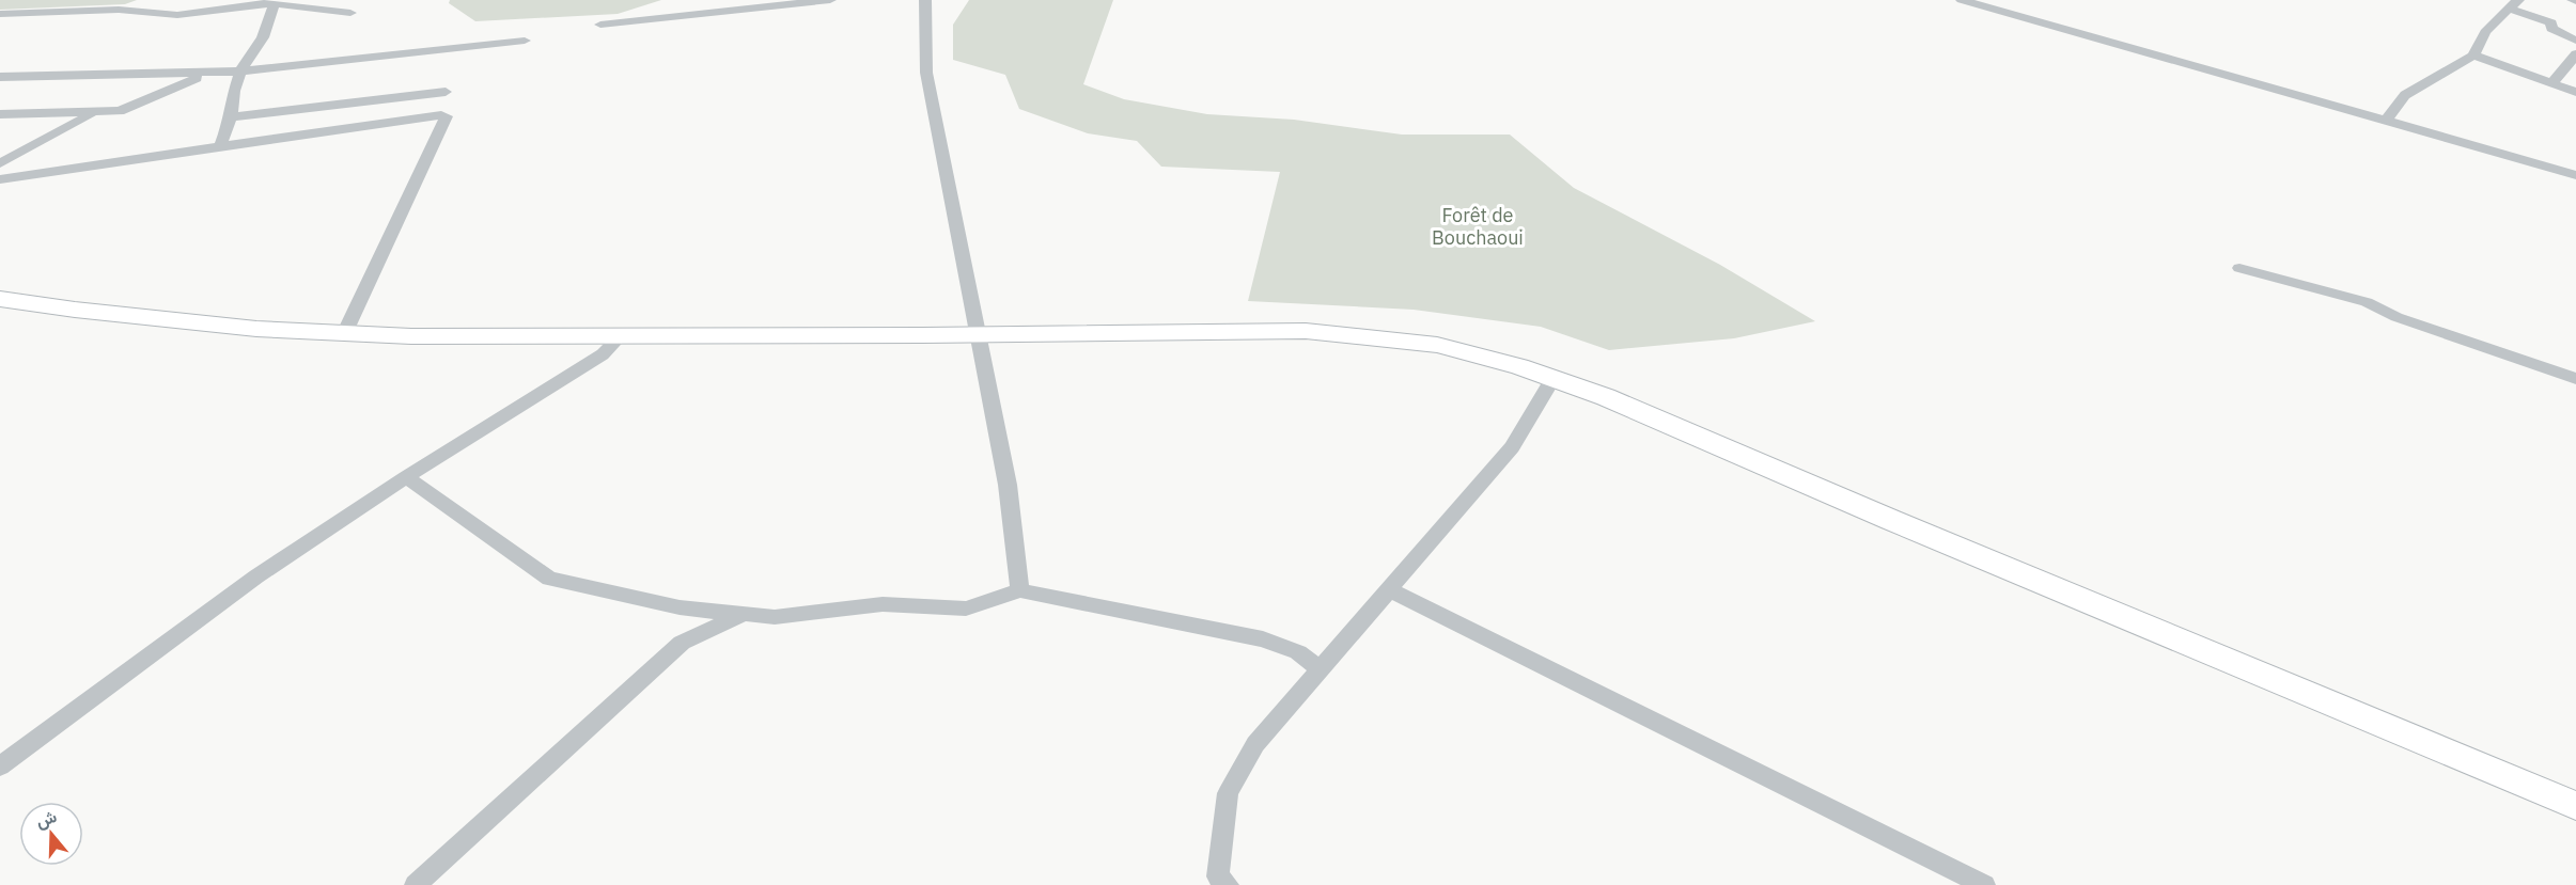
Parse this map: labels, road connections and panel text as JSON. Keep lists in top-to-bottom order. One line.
{"parks":["Forêt de Bouchaoui"],"north":"top"}
